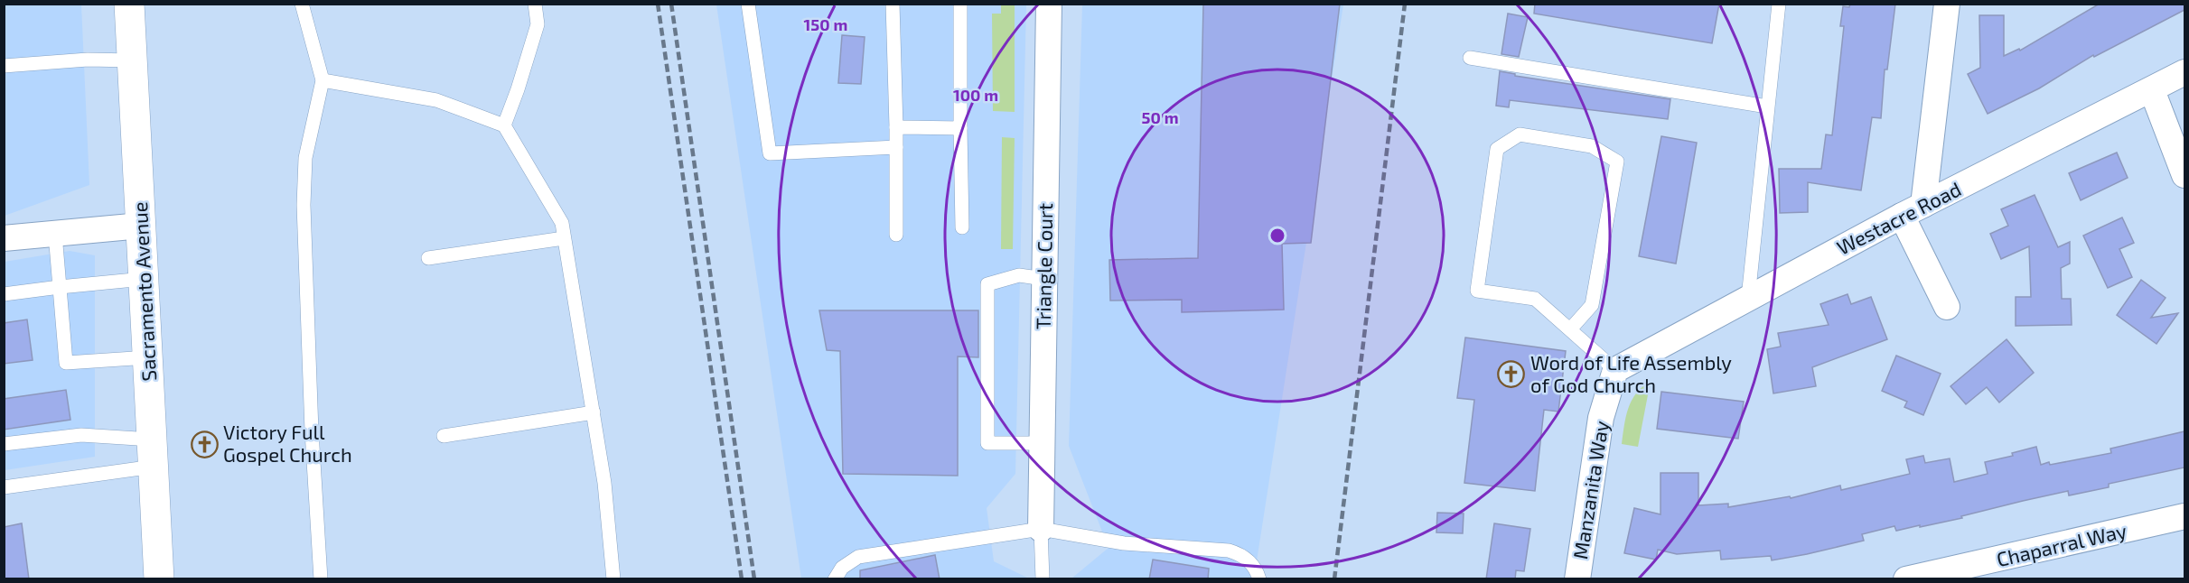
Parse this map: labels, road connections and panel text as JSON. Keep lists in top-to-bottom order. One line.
{"streets":{"main road":["Sacramento Avenue"],"street":["Westacre Road","Triangle Court","Manzanita Way","Chaparral Way"]},"crossings":[["Westacre Road","Manzanita Way"]],"places":{"church":["Word of Life Assembly of God Church","Victory Full Gospel Church"]},"rings":["150 m","100 m","50 m"]}
